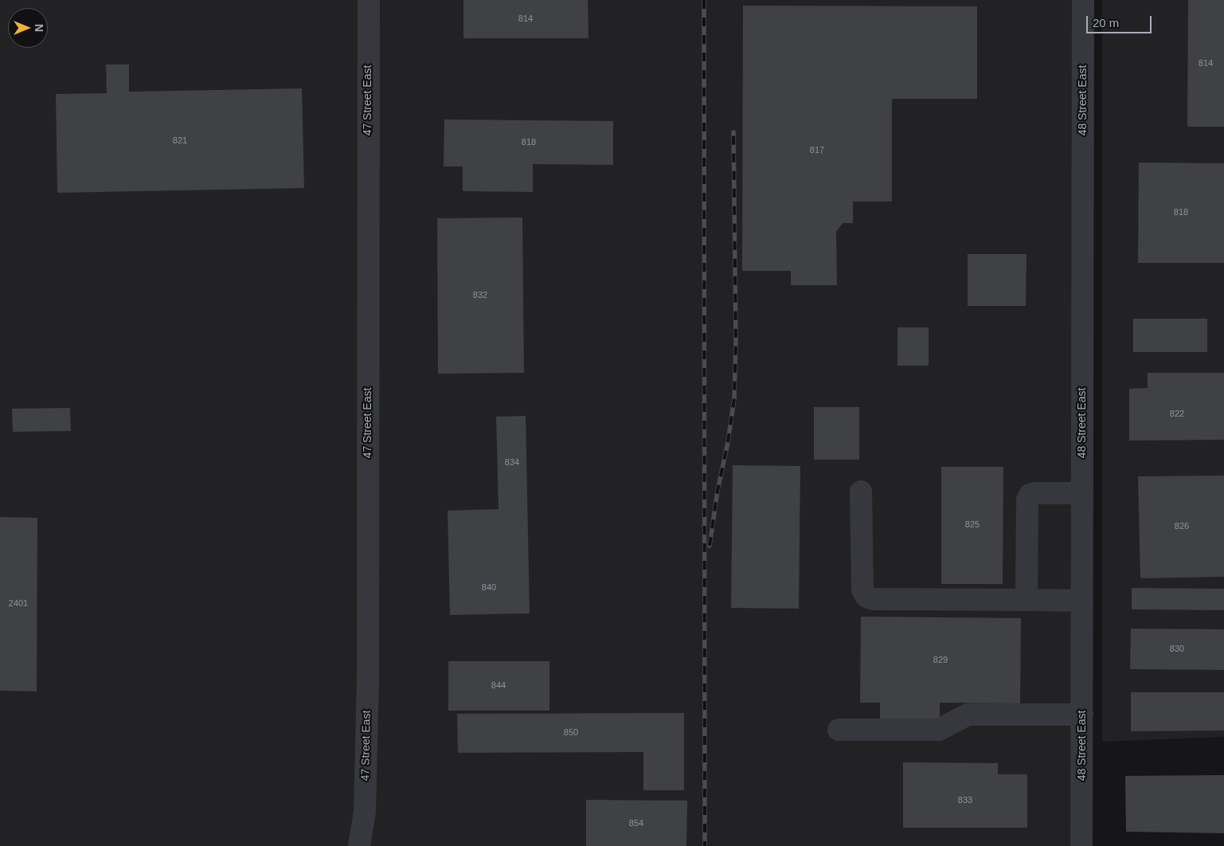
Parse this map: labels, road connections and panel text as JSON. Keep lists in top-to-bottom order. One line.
{"streets":{"street":["47 Street East","48 Street East"]},"house_numbers":["814","814","821","818","817","818","832","822","834","825","826","840","2401","830","829","844","850","833","854"],"scale_bar":"20 m","north":"right"}
